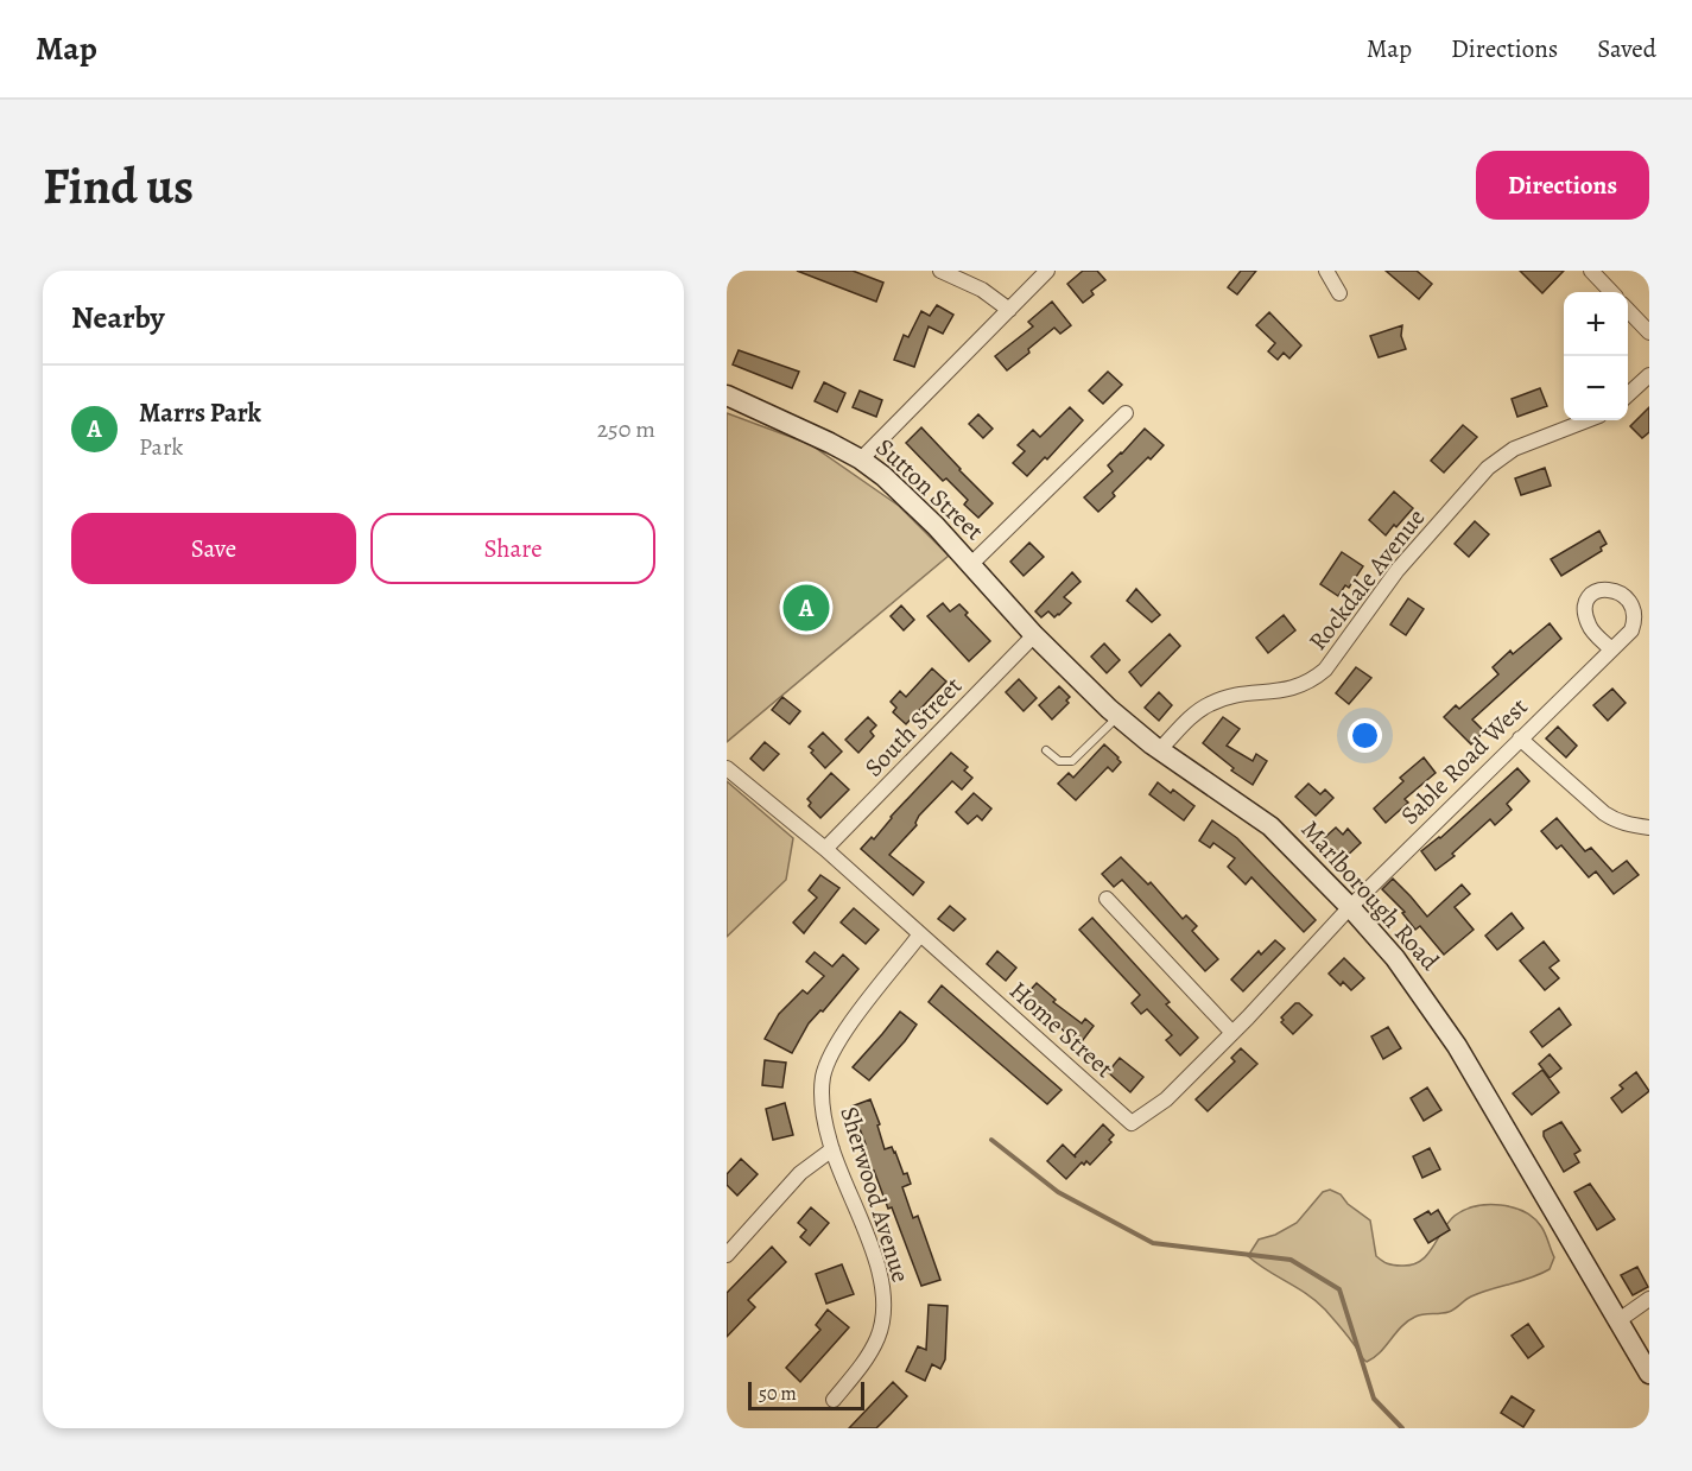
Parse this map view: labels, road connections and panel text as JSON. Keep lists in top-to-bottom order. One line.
{"streets":{"street":["Sutton Street","Rockdale Avenue","South Street","Sable Road West","Marlborough Road","Home Street","Sherwood Avenue"]},"crossings":[["Sutton Street","South Street"],["Sutton Street","Marlborough Road"],["Rockdale Avenue","Marlborough Road"],["South Street","Marlborough Road"],["South Street","Home Street"],["Sable Road West","Marlborough Road"],["Sable Road West","Home Street"],["Marlborough Road","Home Street"],["Home Street","Sherwood Avenue"]],"scale_bar":"50 m","page":{"header":"Map","nav":["Map","Directions","Saved"],"buttons":["Directions",["Save","Share"]],"title":"Find us","heading":"Nearby","map_buttons":["+","−"],"list":[{"mark":"A","name":"Marrs Park","note":"Park","value":"250 m"}],"pins":"A","scale":"50 m"}}
